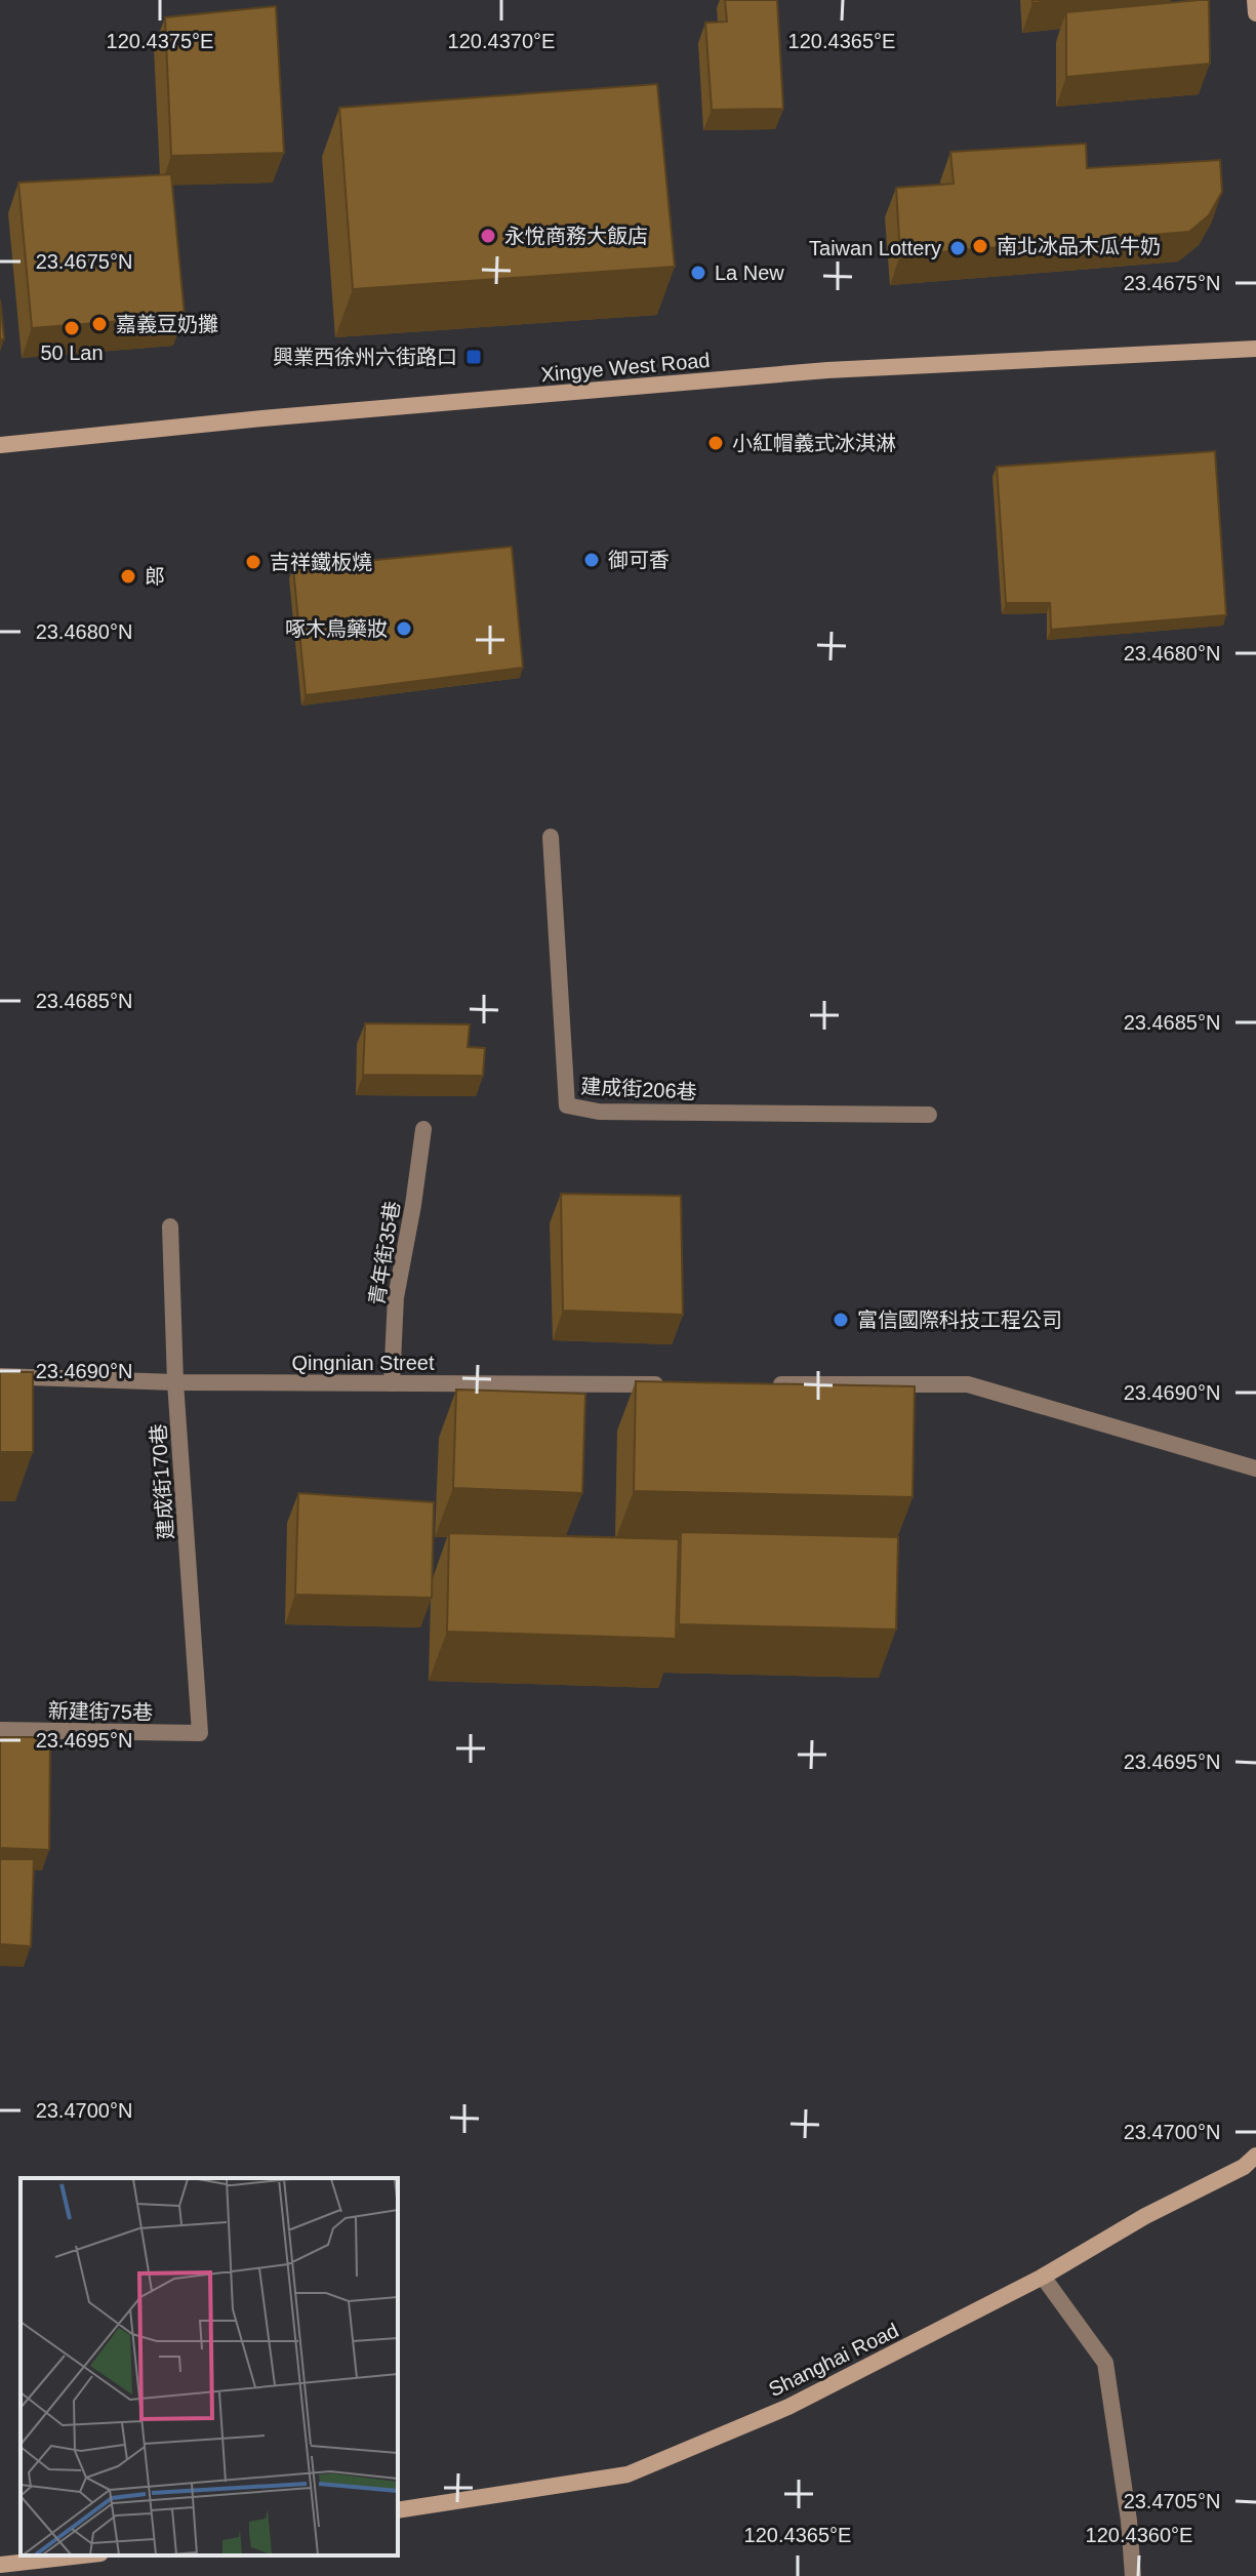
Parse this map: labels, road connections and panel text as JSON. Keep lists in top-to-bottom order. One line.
{"streets":{"street":["Xingye West Road","建成街206巷","青年街35巷","Qingnian Street","建成街170巷","新建街75巷","Shanghai Road"]},"crossings":[["青年街35巷","Qingnian Street"],["Qingnian Street","建成街170巷"],["建成街170巷","新建街75巷"]],"places":{"other":["永悅商務大飯店","南北冰品木瓜牛奶","Taiwan Lottery","La New","嘉義豆奶攤","50 Lan","小紅帽義式冰淇淋","御可香","吉祥鐵板燒","郎","啄木鳥藥妝","富信國際科技工程公司"],"transit":["興業西徐州六街路口"]},"coordinates":["120.4375°E","120.4370°E","120.4365°E","23.4675°N","23.4680°N","23.4685°N","23.4690°N","23.4695°N","23.4700°N","23.4705°N","120.4360°E"]}
